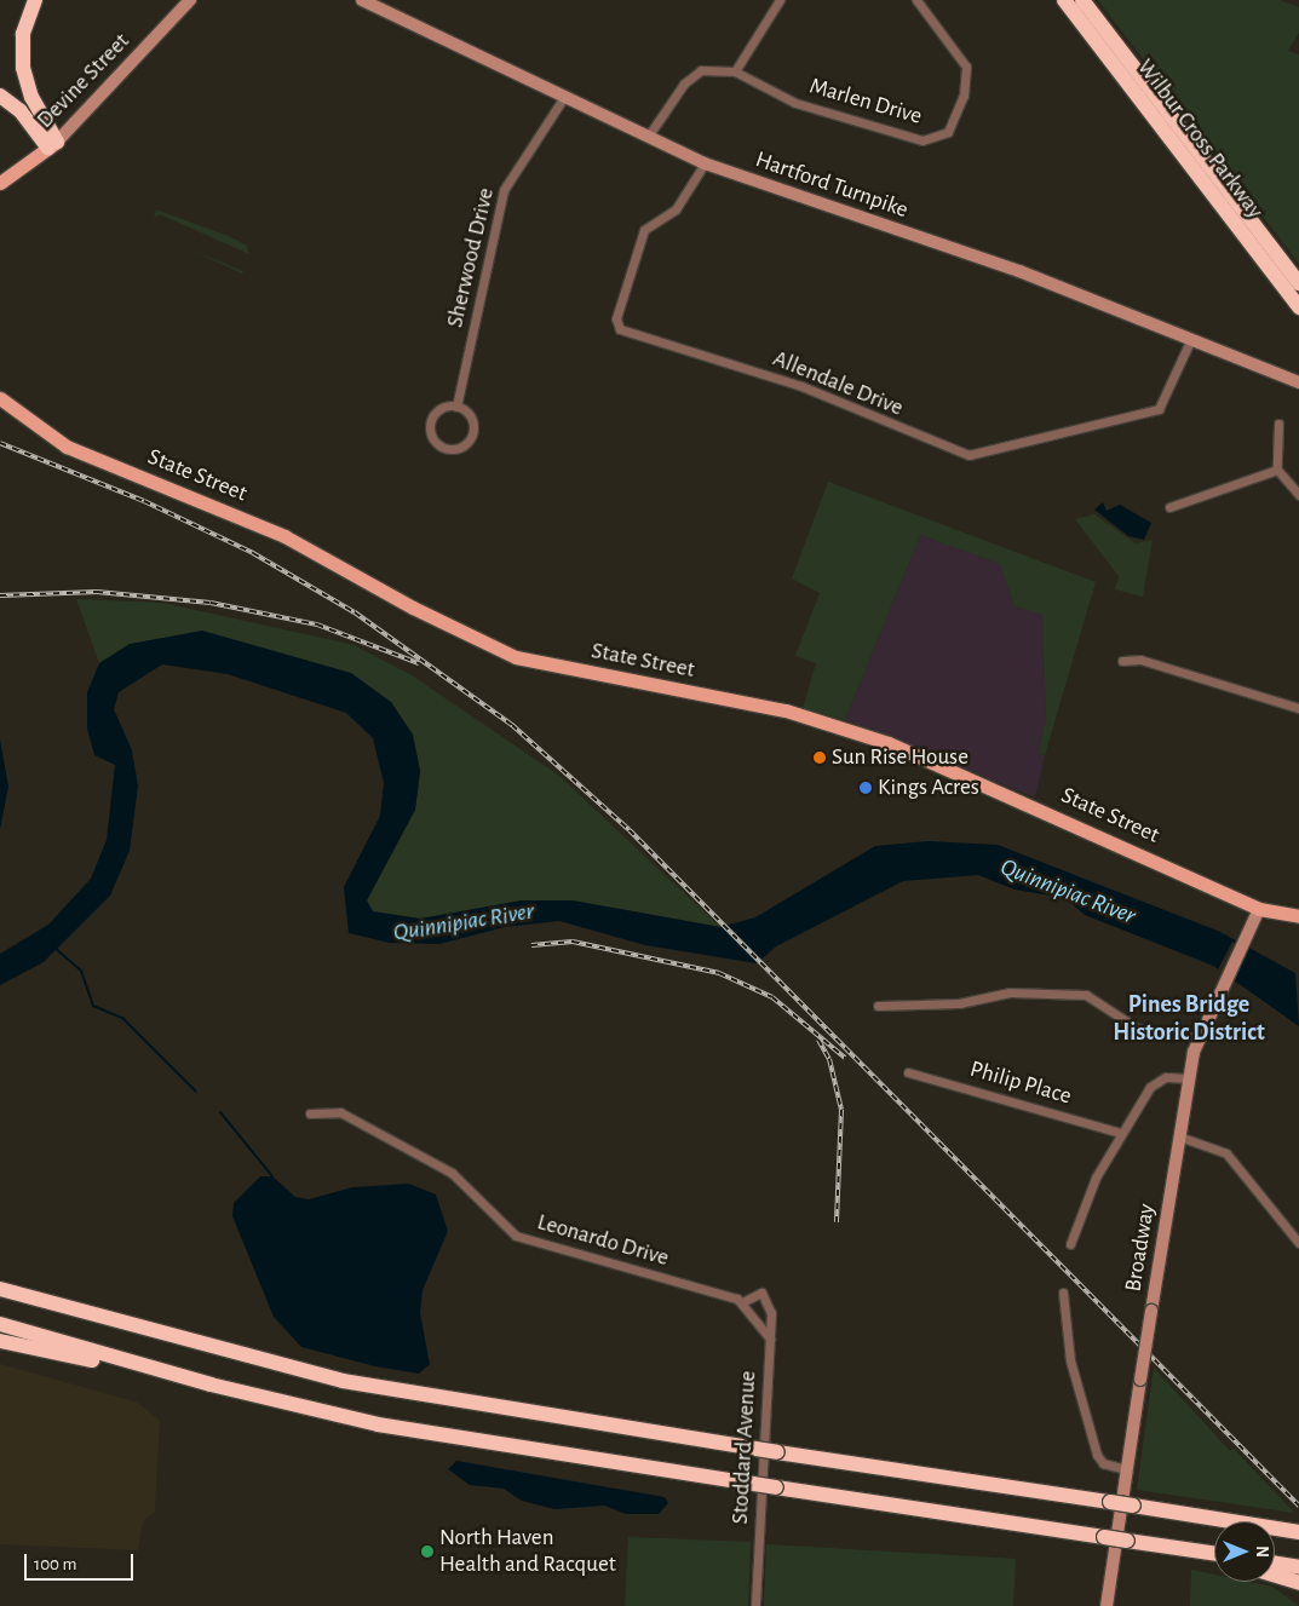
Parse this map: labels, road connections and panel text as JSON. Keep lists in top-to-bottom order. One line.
{"streets":{"highway":["Wilbur Cross Parkway"],"main road":["Devine Street","Hartford Turnpike","State Street","Broadway"],"street":["Marlen Drive","Sherwood Drive","Allendale Drive","Philip Place","Leonardo Drive","Stoddard Avenue"]},"crossings":[["Marlen Drive","Hartford Turnpike"],["Hartford Turnpike","Sherwood Drive"],["Hartford Turnpike","Allendale Drive"],["State Street","Broadway"],["Leonardo Drive","Stoddard Avenue"]],"districts":["Pines Bridge Historic District"],"water":["Quinnipiac River"],"places":["Sun Rise House","Kings Acres","North Haven Health and Racquet"],"scale_bar":"100 m","north":"right"}
